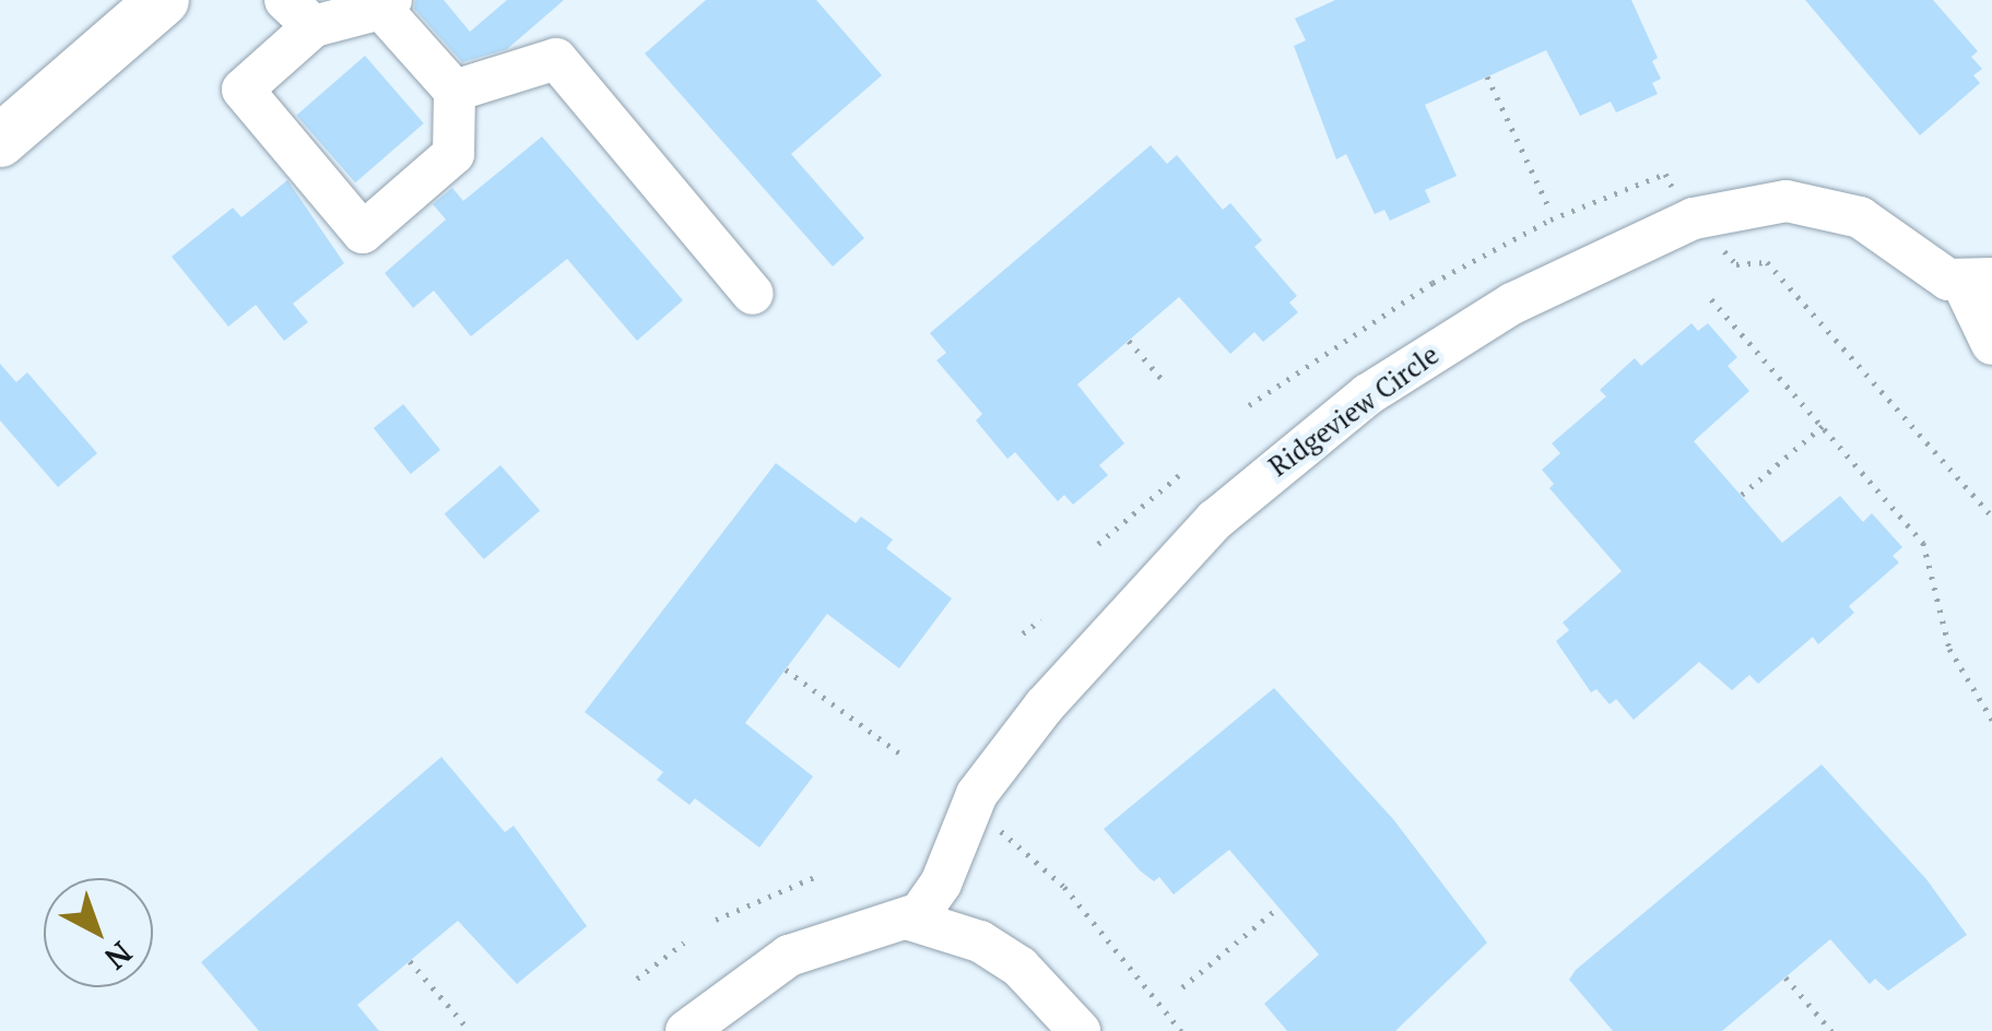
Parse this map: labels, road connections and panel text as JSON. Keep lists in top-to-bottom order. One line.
{"streets":{"street":["Ridgeview Circle"]},"north":"bottom right"}
